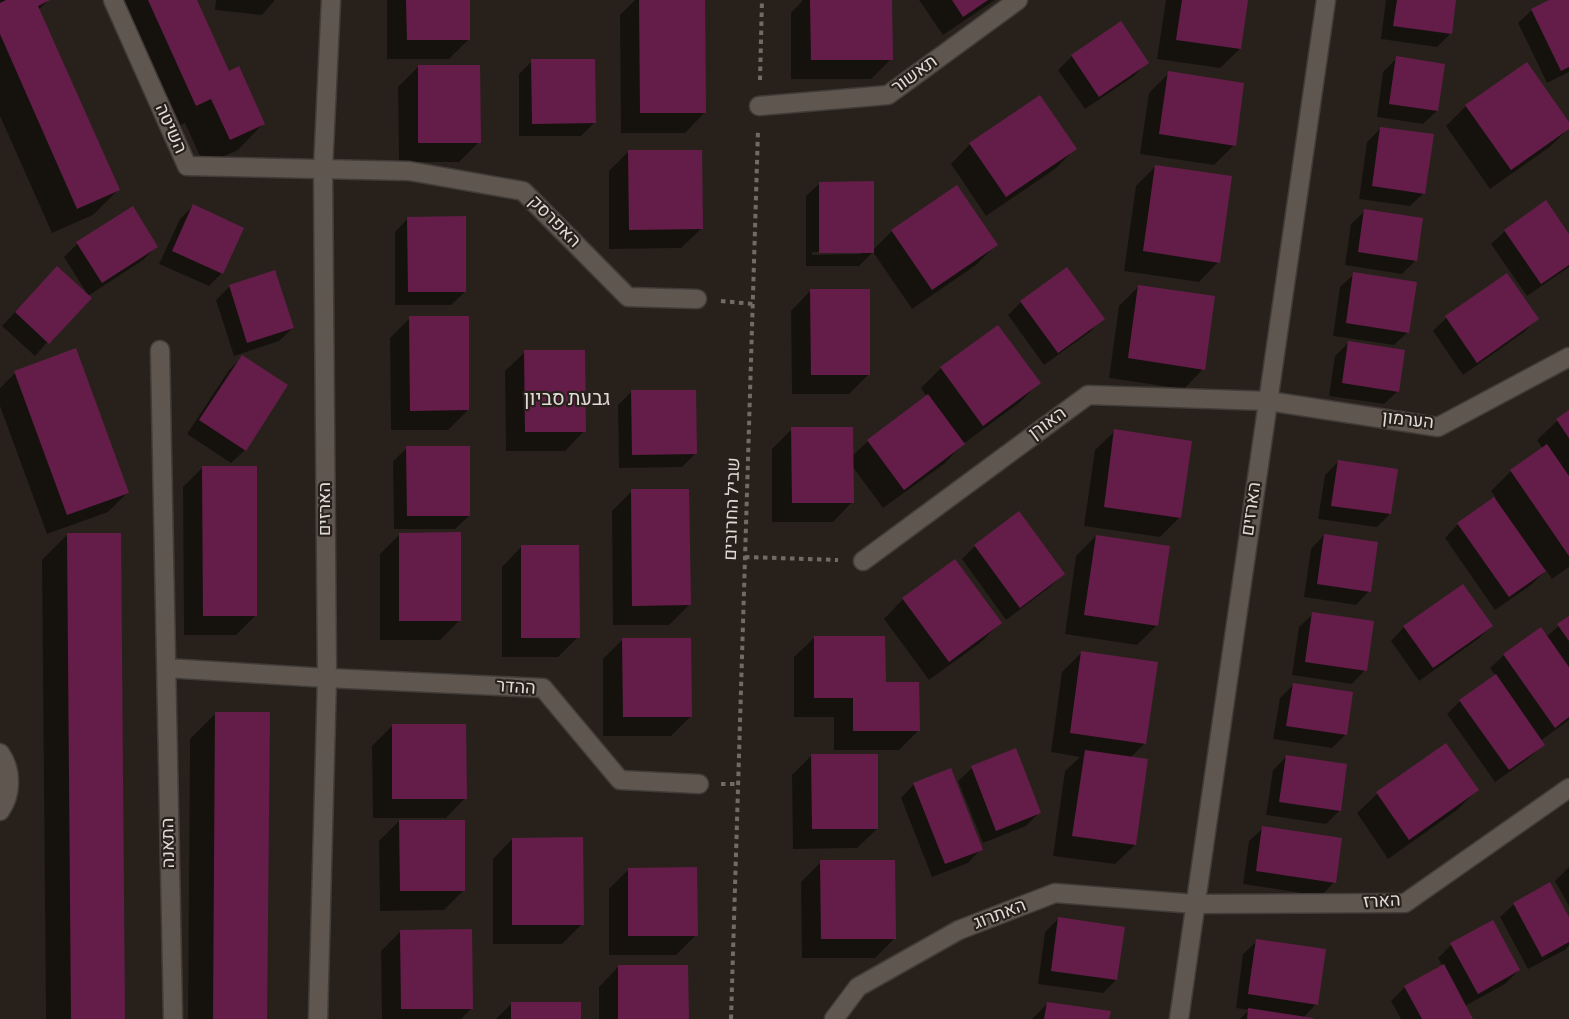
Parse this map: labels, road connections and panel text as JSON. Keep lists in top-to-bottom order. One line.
{"streets":{"street":["תאשור","השיטה","האפרסק","הערמון","האורן","הארזים","ההדר","התאנה","הארז","האתרוג"],"path":["שביל החרובים"]},"crossings":[["תאשור","שביל החרובים"],["השיטה","האפרסק"],["השיטה","הארזים"],["האפרסק","הארזים"],["הערמון","האורן"],["הערמון","הארזים"],["האורן","הארזים"],["הארזים","ההדר"],["הארזים","הארז"],["הארזים","האתרוג"],["הארז","האתרוג"]],"districts":["גבעת סביון"]}
